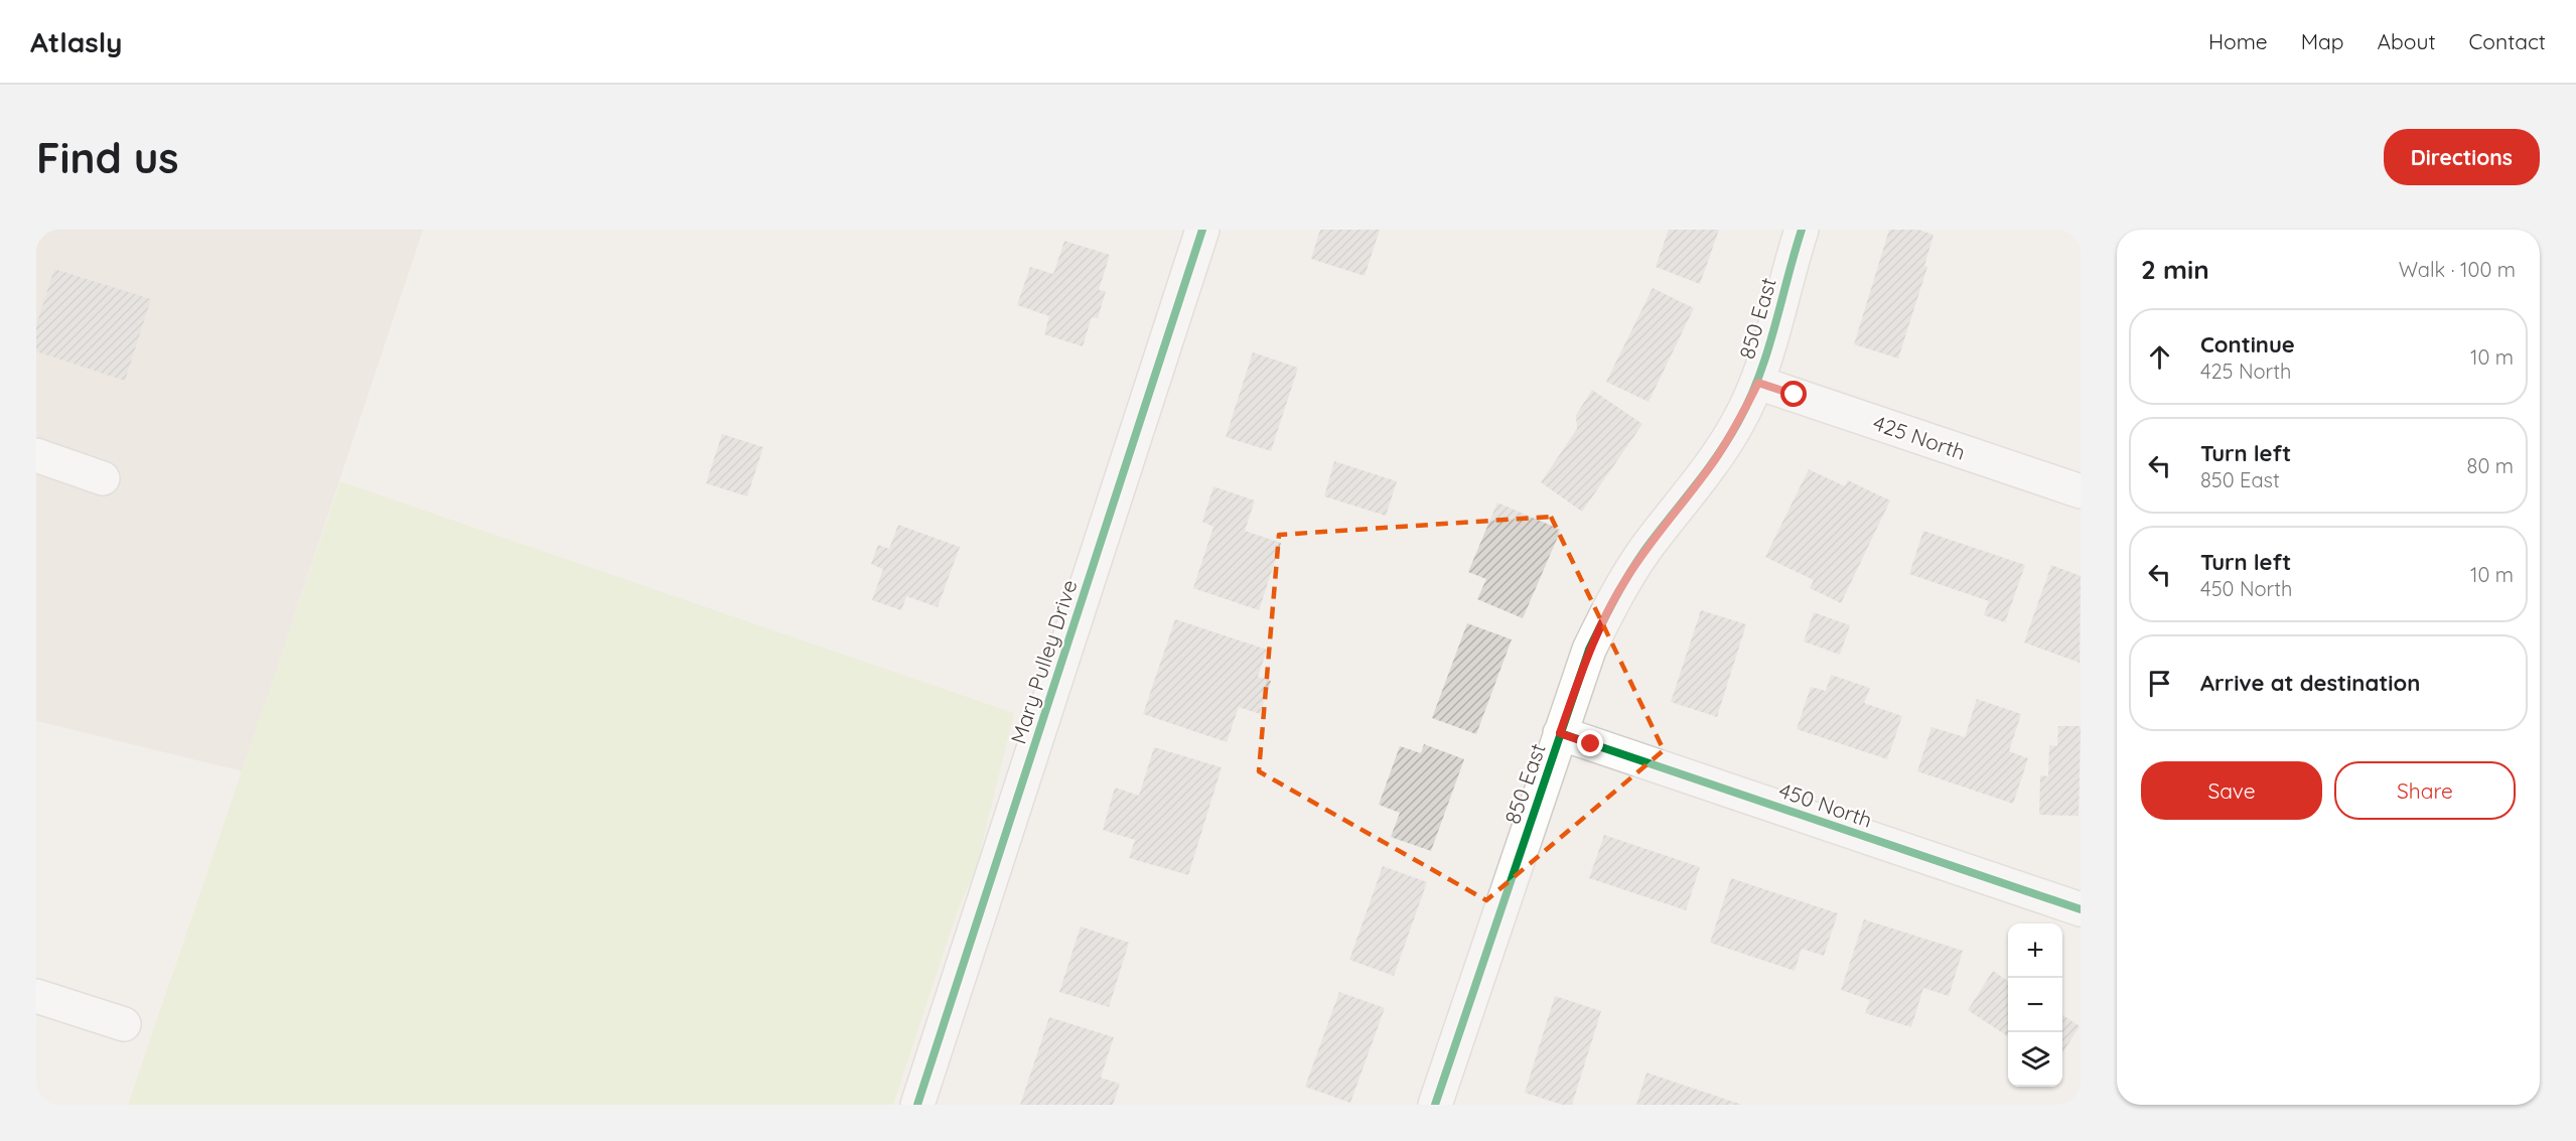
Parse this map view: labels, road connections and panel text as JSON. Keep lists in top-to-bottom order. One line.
{"streets":{"street":["850 East","425 North","Mary Pulley Drive","450 North"]},"crossings":[["850 East","425 North"],["850 East","450 North"]],"page":{"header":"Atlasly","nav":["Home","Map","About","Contact"],"buttons":["Directions",["Save","Share"]],"title":"Find us","heading":["2 min","Walk · 100 m"],"list":[["Continue","425 North","10 m"],["Turn left","850 East","80 m"],["Turn left","450 North","10 m"],"Arrive at destination"],"map_buttons":["+","−"]}}
